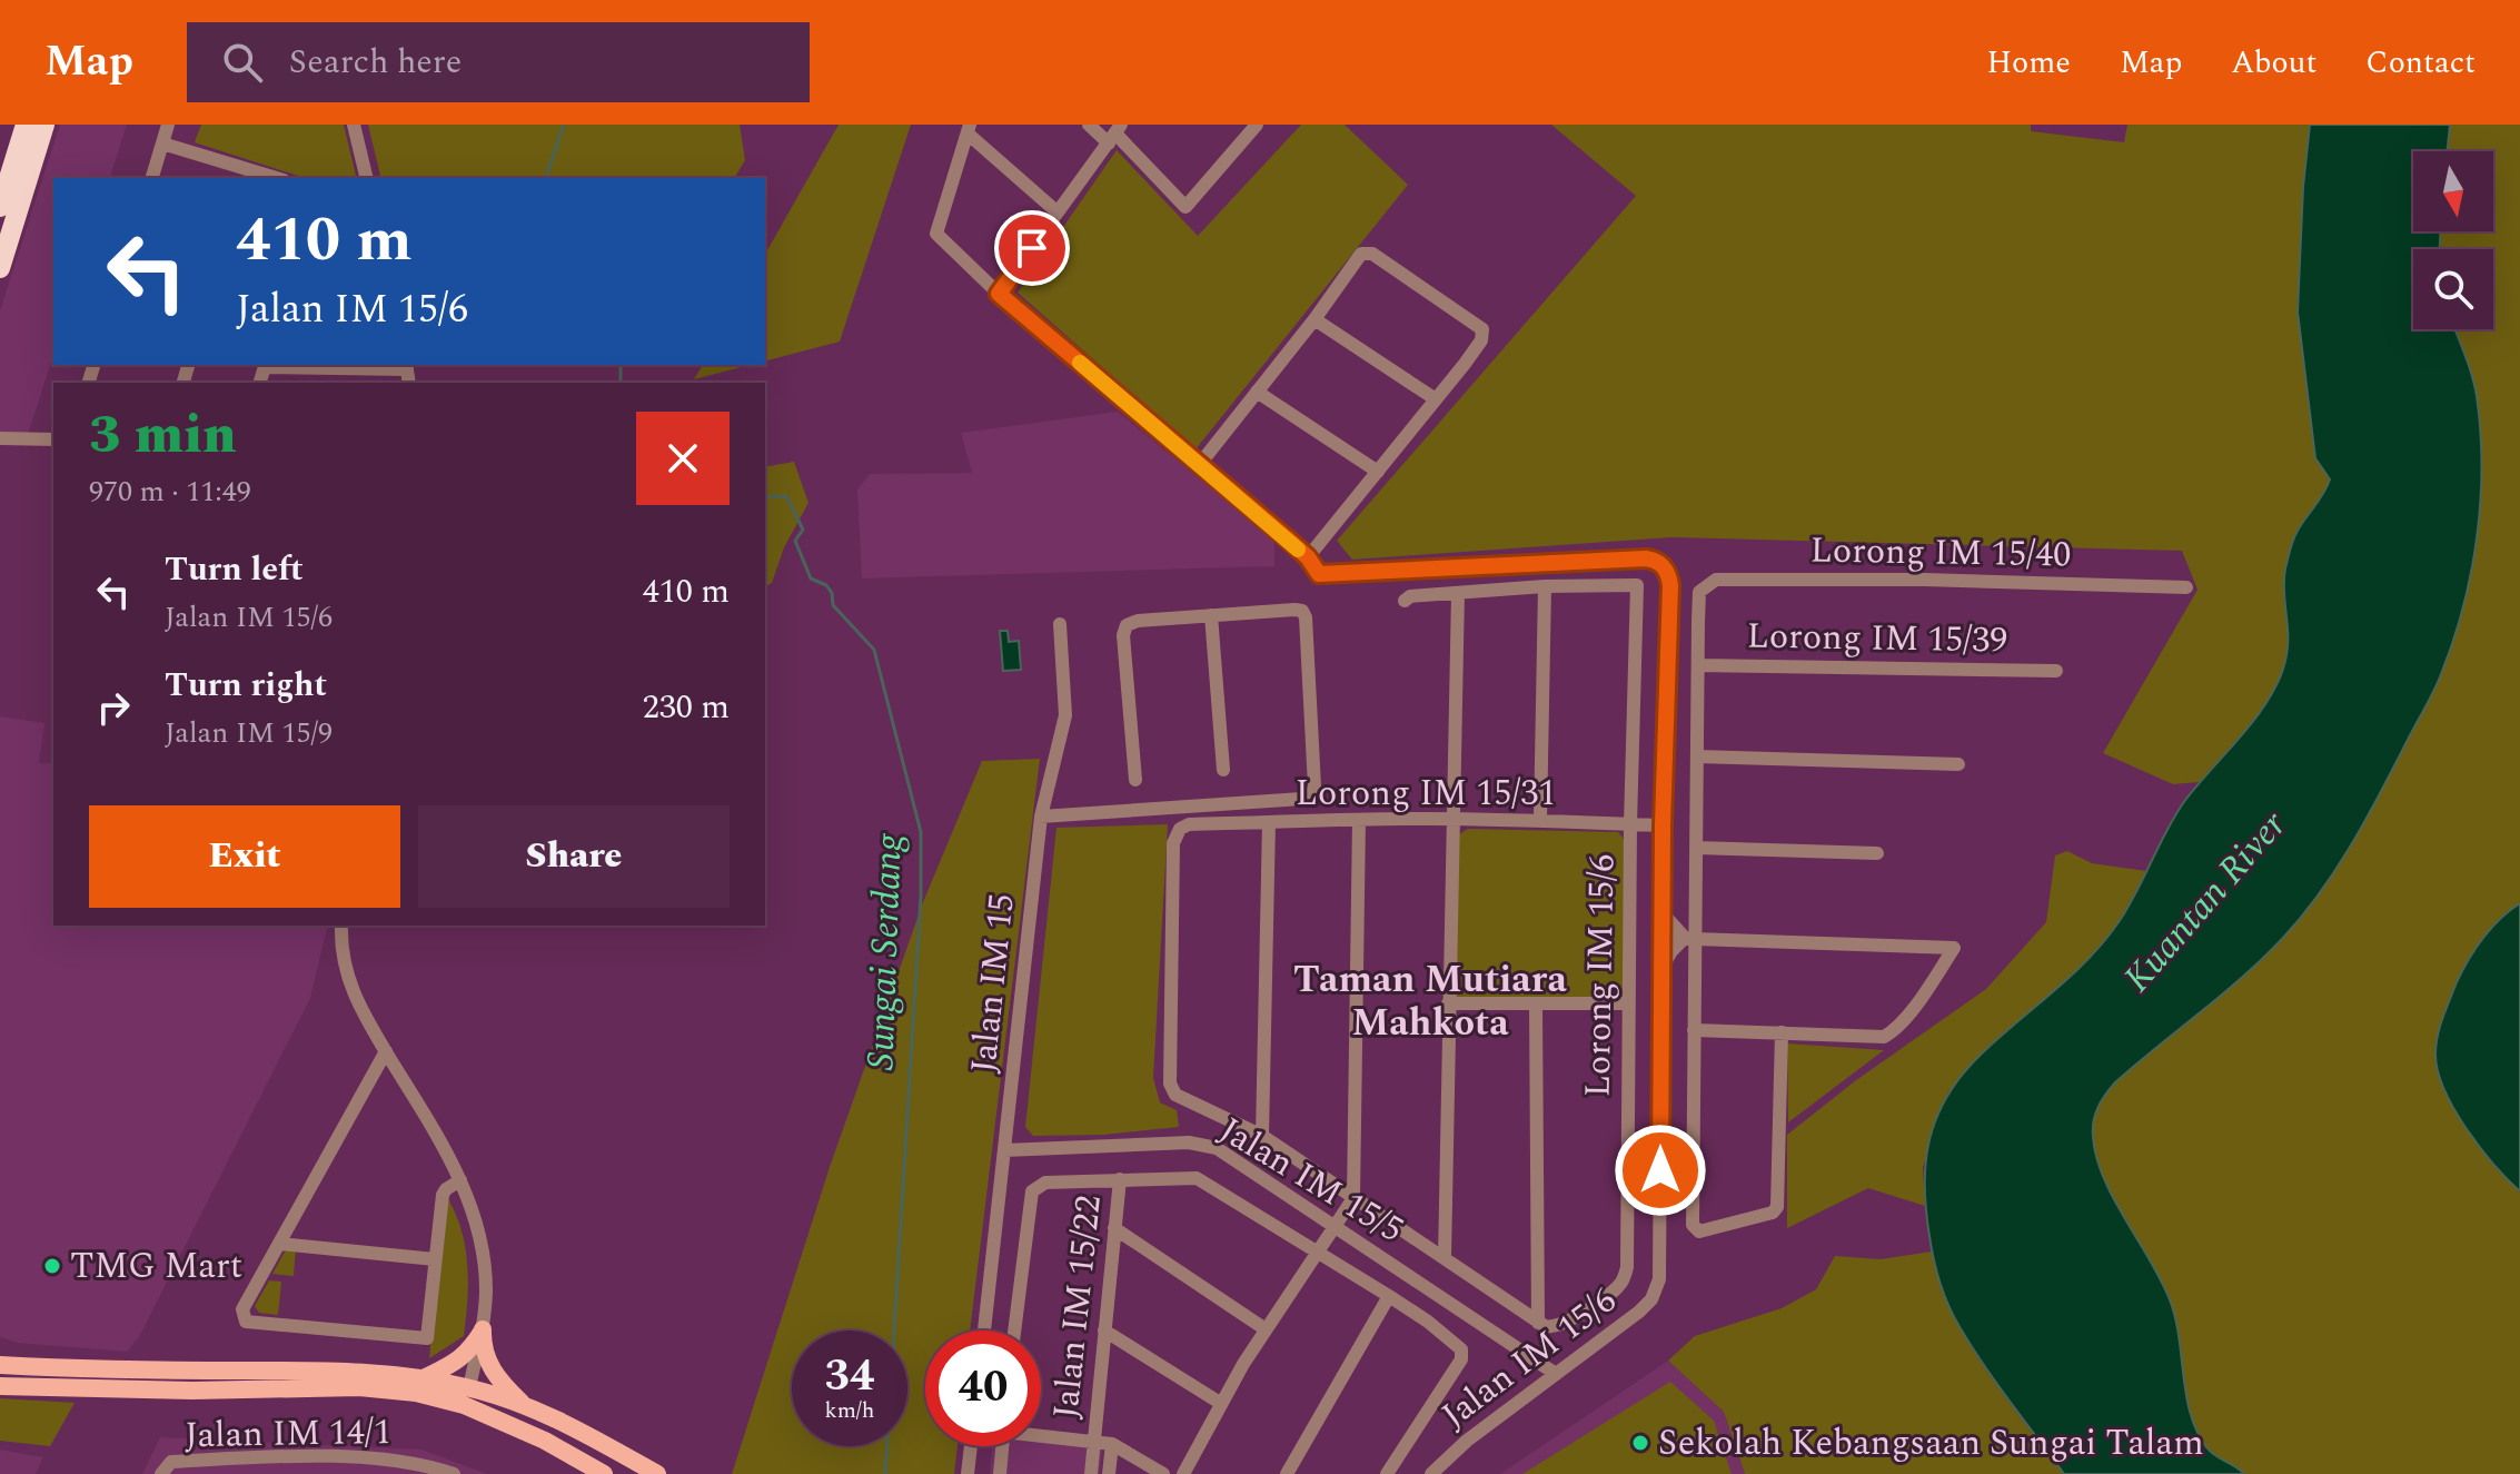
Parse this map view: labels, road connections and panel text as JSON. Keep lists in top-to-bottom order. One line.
{"streets":{"street":["Lorong IM 15/40","Lorong IM 15/39","Lorong IM 15/31","Lorong IM 15/6","Jalan IM 15","Jalan IM 15/5","Jalan IM 15/22","Jalan IM 15/6","Jalan IM 14/1"]},"crossings":[["Lorong IM 15/40","Lorong IM 15/39"],["Lorong IM 15/31","Lorong IM 15/6"],["Lorong IM 15/31","Jalan IM 15/6"],["Jalan IM 15","Jalan IM 15/5"],["Jalan IM 15/5","Jalan IM 15/6"]],"districts":["Taman Mutiara Mahkota"],"water":["Kuantan River","Sungai Serdang"],"places":["TMG Mart","Sekolah Kebangsaan Sungai Talam"],"north":"bottom","page":{"header":"Map","search":"Search here","nav":["Home","Map","About","Contact"],"turn":["410 m","Jalan IM 15/6"],"heading":["3 min","970 m · 11:49"],"list":[{"name":"Turn left","note":"Jalan IM 15/6","value":"410 m"},{"name":"Turn right","note":"Jalan IM 15/9","value":"230 m"}],"buttons":["Exit","Share"],"speed":"34 km/h","limit":"40"}}
